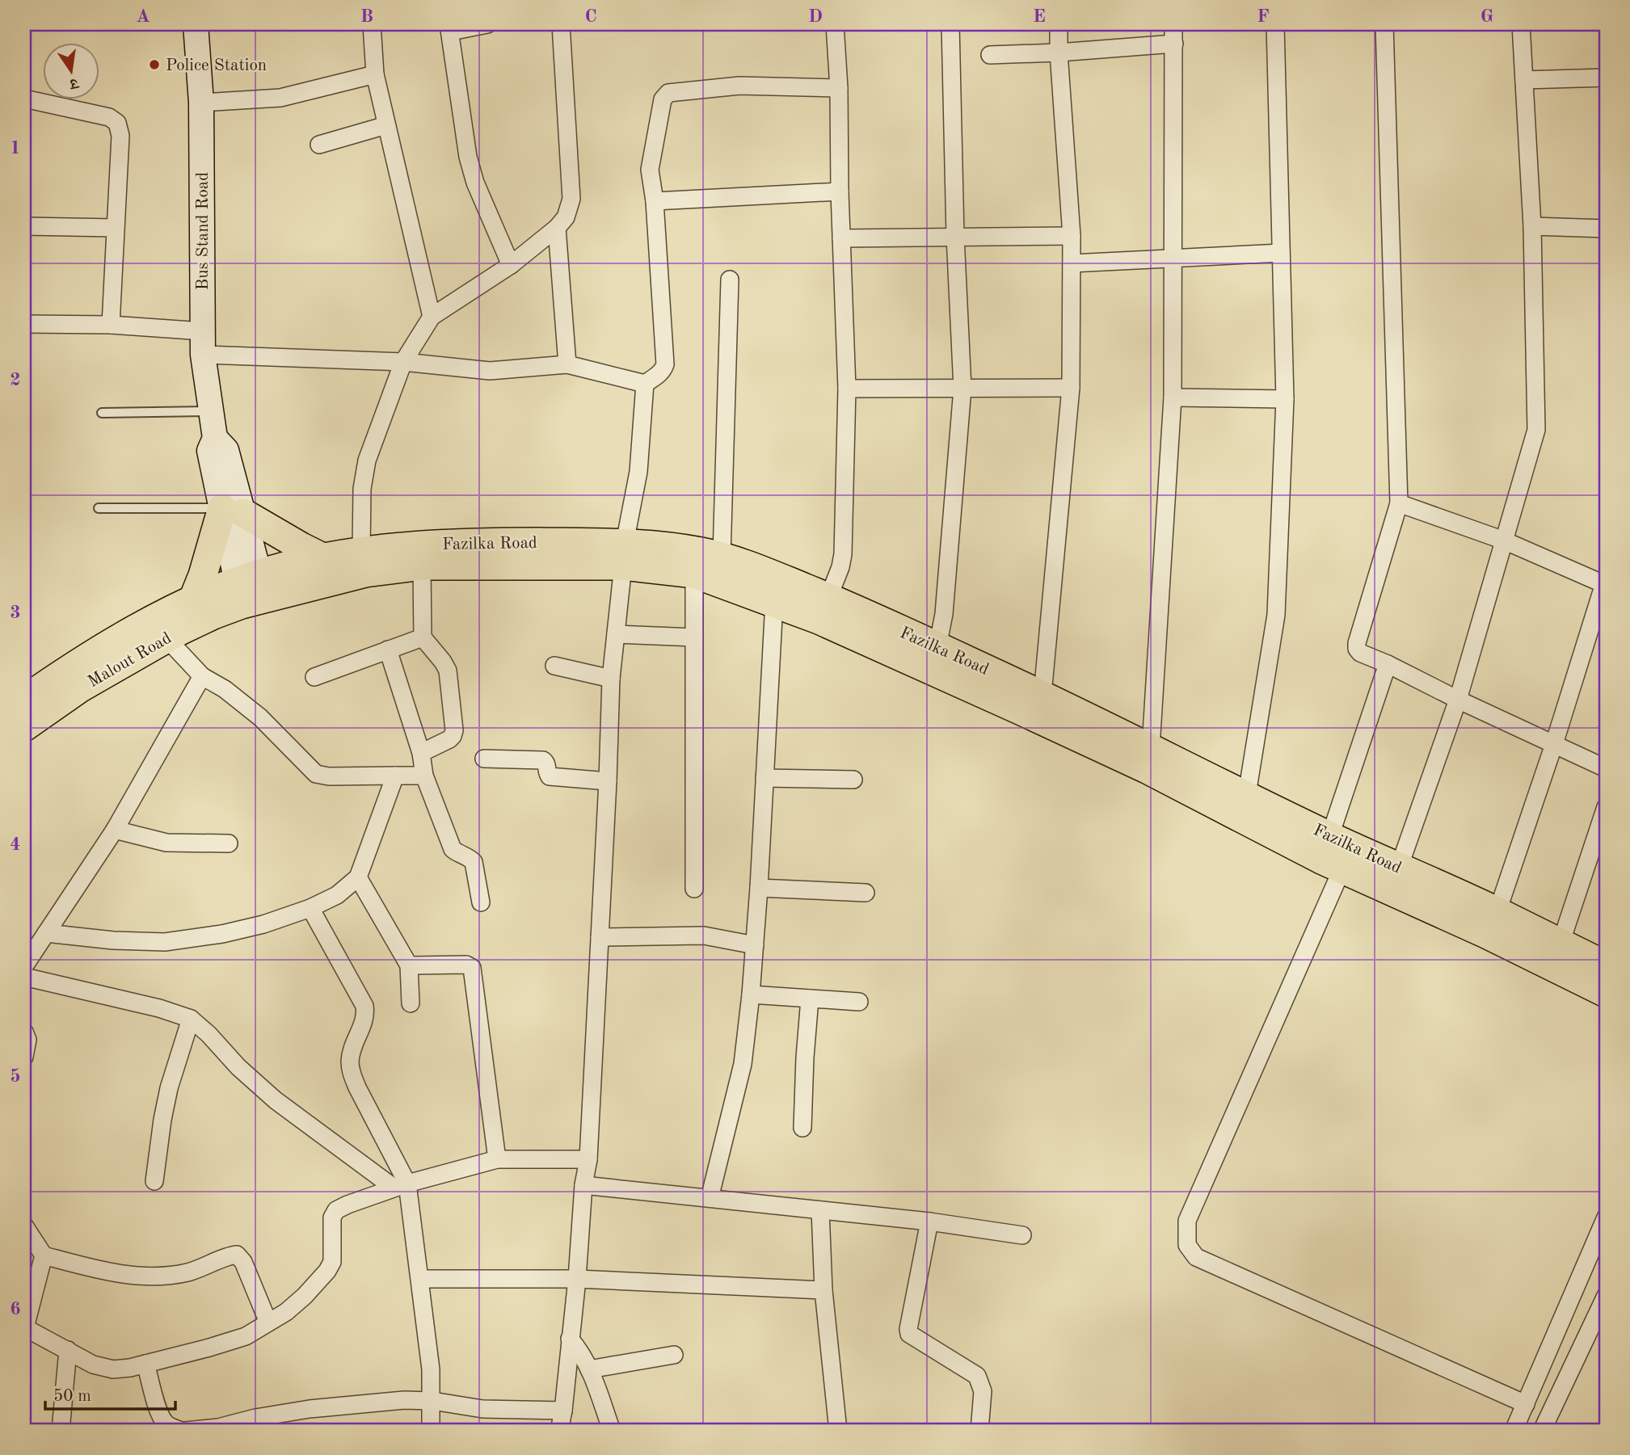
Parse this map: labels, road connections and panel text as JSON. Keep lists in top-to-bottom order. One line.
{"streets":{"highway":["Fazilka Road","Malout Road"],"main road":["Bus Stand Road"]},"crossings":[["Bus Stand Road","Fazilka Road"],["Bus Stand Road","Malout Road"],["Fazilka Road","Malout Road"]],"places":["Police Station"],"scale_bar":"50 m","north":"bottom","grid":{"columns":["A","B","C","D","E","F","G"],"rows":["1","2","3","4","5","6"]}}
